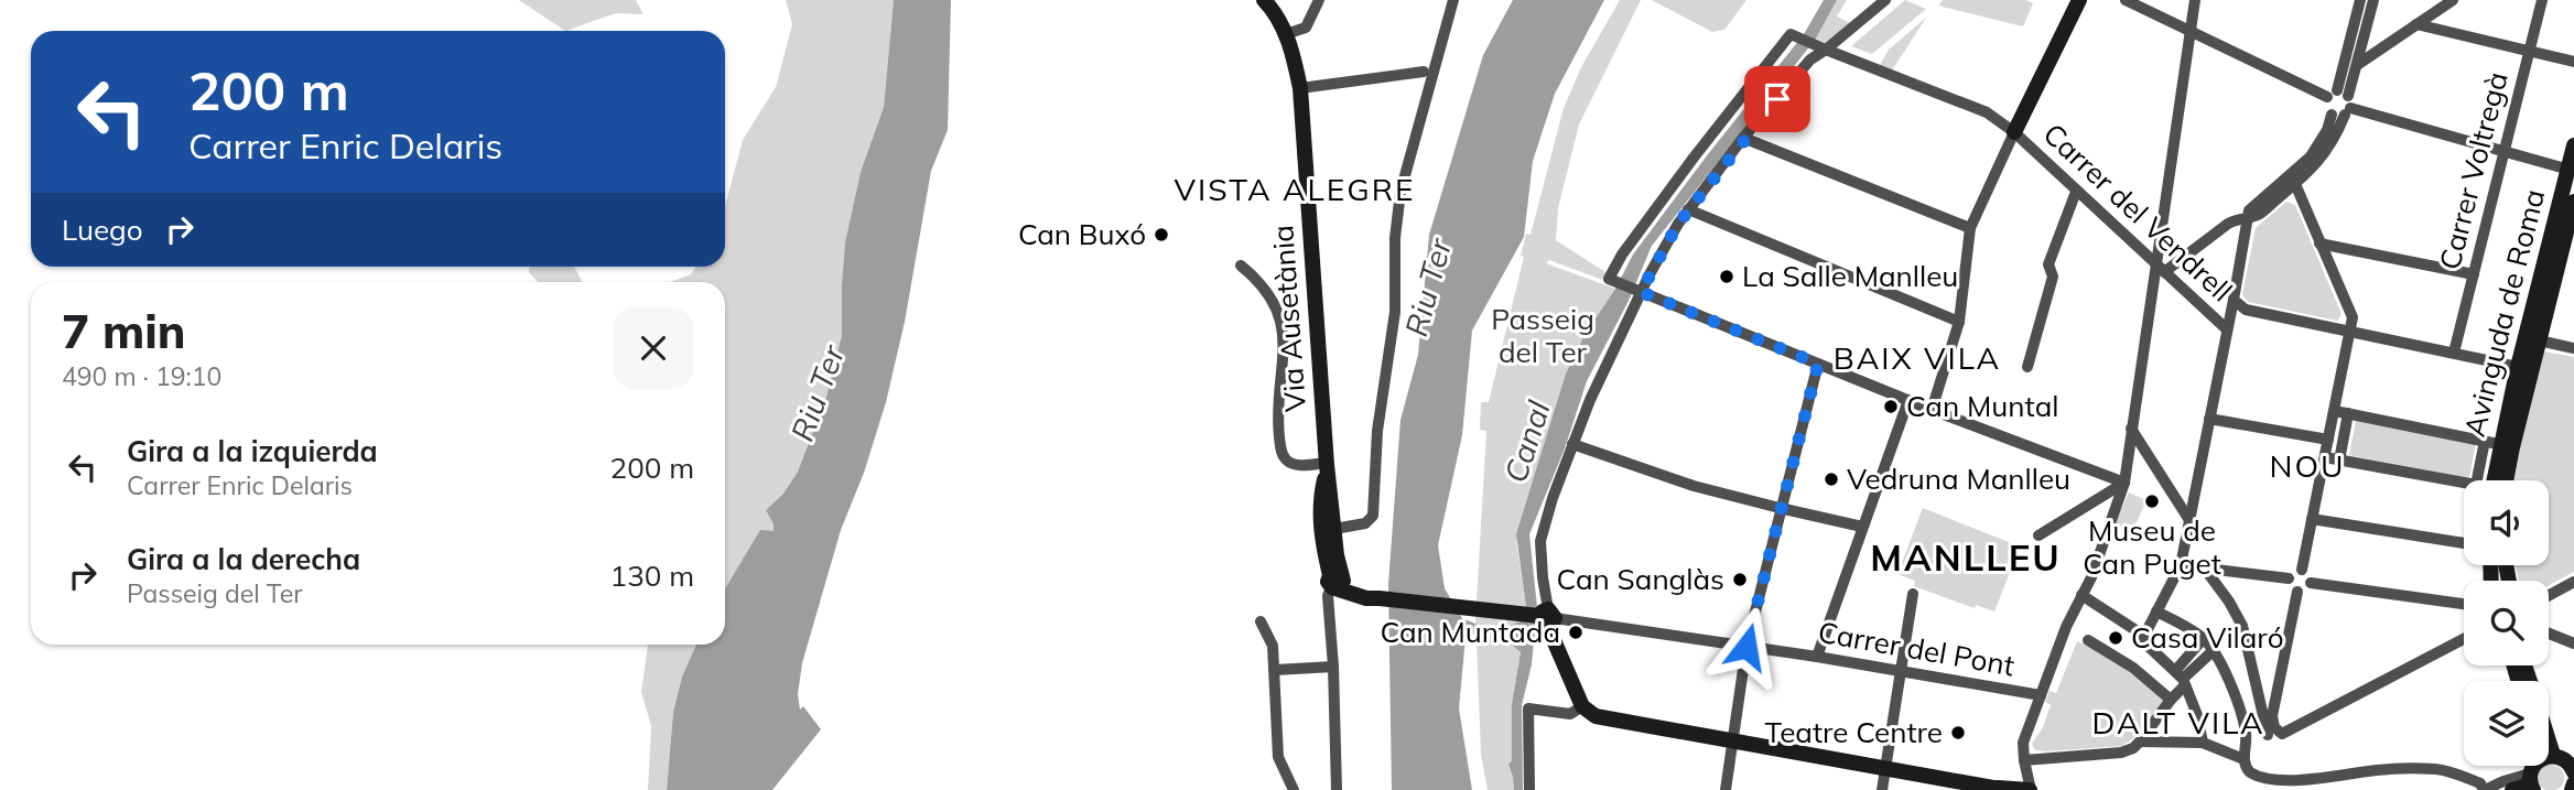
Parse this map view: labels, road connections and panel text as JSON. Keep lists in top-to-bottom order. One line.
{"streets":{"street":["Carrer Voltregà","Carrer del Vendrell","Avinguda de Roma","Via Ausetània","Carrer del Pont"]},"districts":["VISTA ALEGRE","BAIX VILA","NOU","MANLLEU","DALT VILA"],"water":["Riu Ter","Canal"],"parks":["Passeig del Ter"],"places":["Can Buxó","La Salle Manlleu","Can Muntal","Vedruna Manlleu","Museu de Can Puget","Can Sanglàs","Can Muntada","Casa Vilaró","Teatre Centre"],"page":{"turn":["200 m","Carrer Enric Delaris"],"then":"Luego","heading":["7 min","490 m · 19:10"],"list":[{"name":"Gira a la izquierda","note":"Carrer Enric Delaris","value":"200 m"},{"name":"Gira a la derecha","note":"Passeig del Ter","value":"130 m"}]}}
